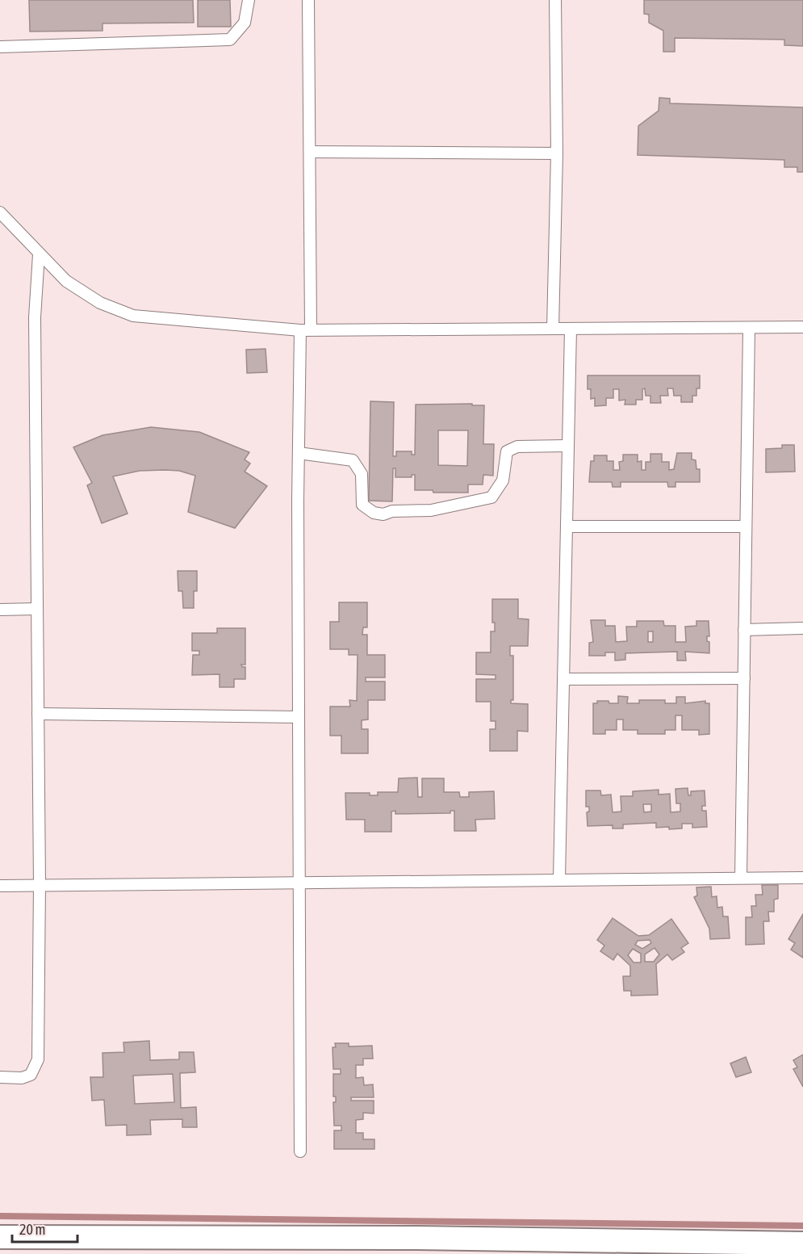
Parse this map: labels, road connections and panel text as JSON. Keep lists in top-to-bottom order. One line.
{"scale_bar":"20 m"}
